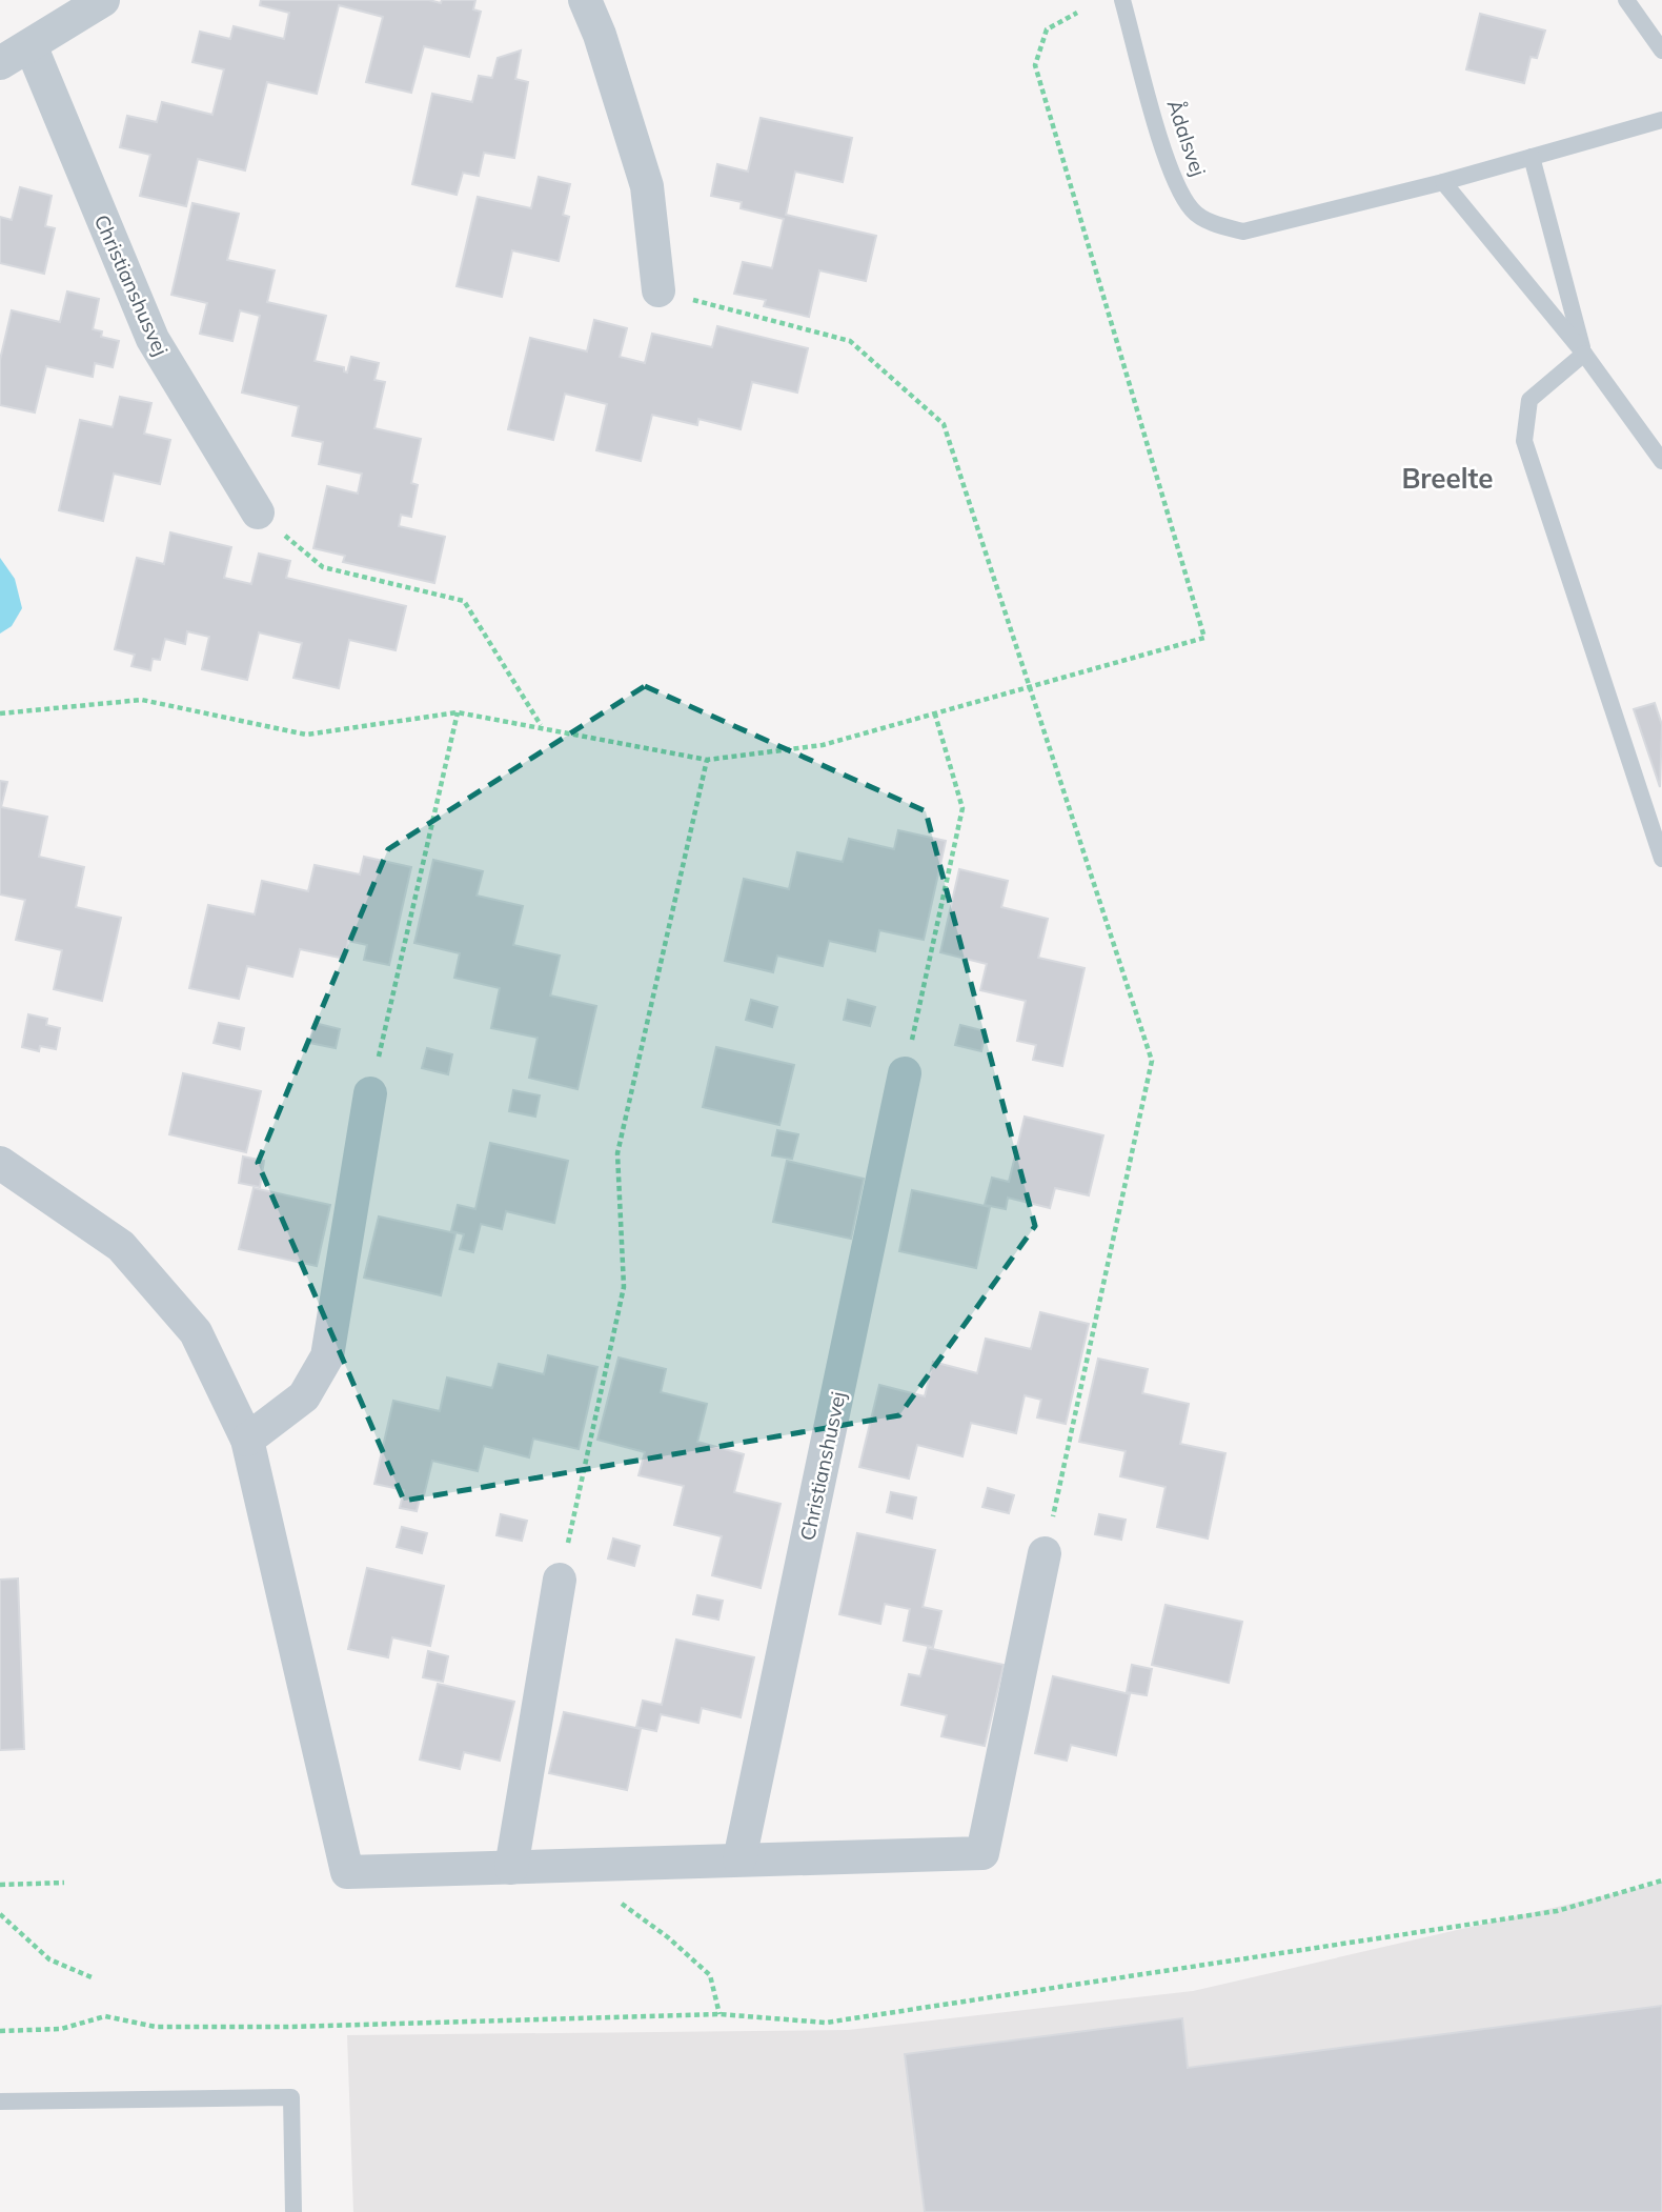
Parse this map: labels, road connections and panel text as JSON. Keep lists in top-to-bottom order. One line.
{"streets":{"street":["Christianshusvej"],"lane":["Ådalsvej"]},"districts":["Breelte"]}
